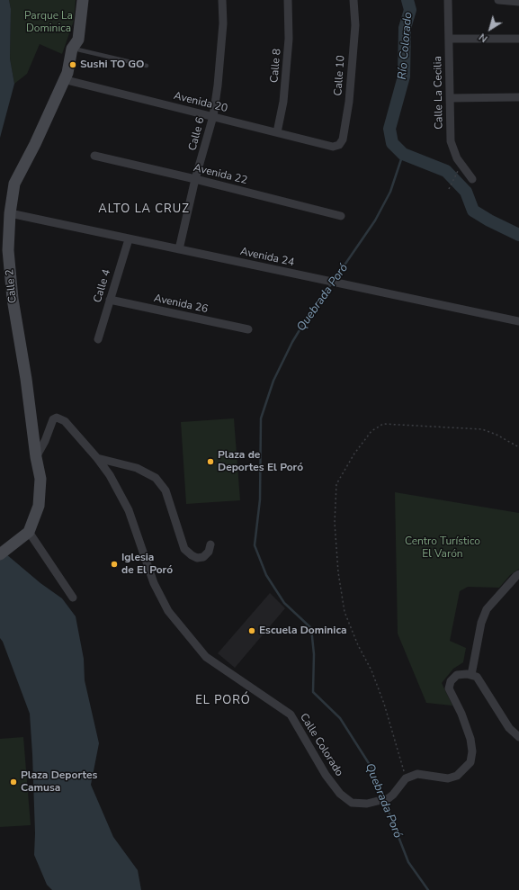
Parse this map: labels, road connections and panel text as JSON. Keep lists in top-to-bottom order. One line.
{"streets":{"main road":["Calle 2"],"street":["Calle 8","Calle 10","Calle La Cecilia","Avenida 20","Calle 6","Avenida 22","Avenida 24","Calle 4","Avenida 26","Calle Colorado"]},"crossings":[["Calle 8","Avenida 20"],["Calle 10","Avenida 20"],["Avenida 20","Calle 6"],["Avenida 20","Calle 2"],["Calle 6","Avenida 22"],["Calle 6","Avenida 24"],["Avenida 24","Calle 2"],["Avenida 24","Calle 4"],["Calle 2","Calle Colorado"],["Calle 4","Avenida 26"]],"districts":["ALTO LA CRUZ","EL PORÓ"],"water":["Río Colorado","Quebrada Poró"],"parks":["Parque La Dominica","Centro Turístico El Varón"],"places":["Sushi TO GO","Plaza de Deportes El Poró","Iglesia de El Poró","Escuela Dominica","Plaza Deportes Camusa"],"north":"bottom left"}
